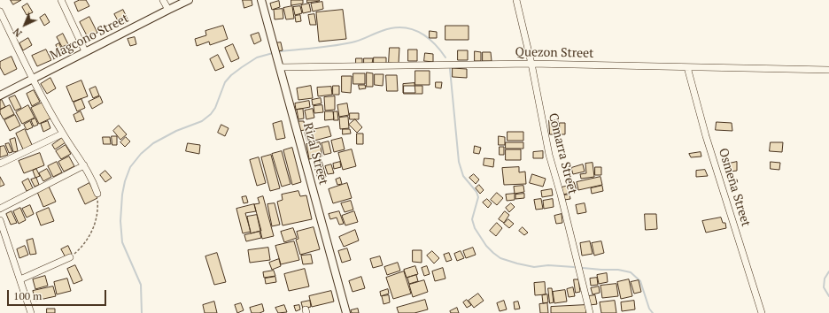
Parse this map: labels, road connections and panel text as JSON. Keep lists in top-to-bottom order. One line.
{"streets":{"street":["Magcono Street","Quezon Street","Rizal Street","Comarra Street","Osmeña Street"]},"crossings":[["Quezon Street","Rizal Street"],["Quezon Street","Comarra Street"],["Quezon Street","Osmeña Street"]],"scale_bar":"100 m","north":"bottom left"}
